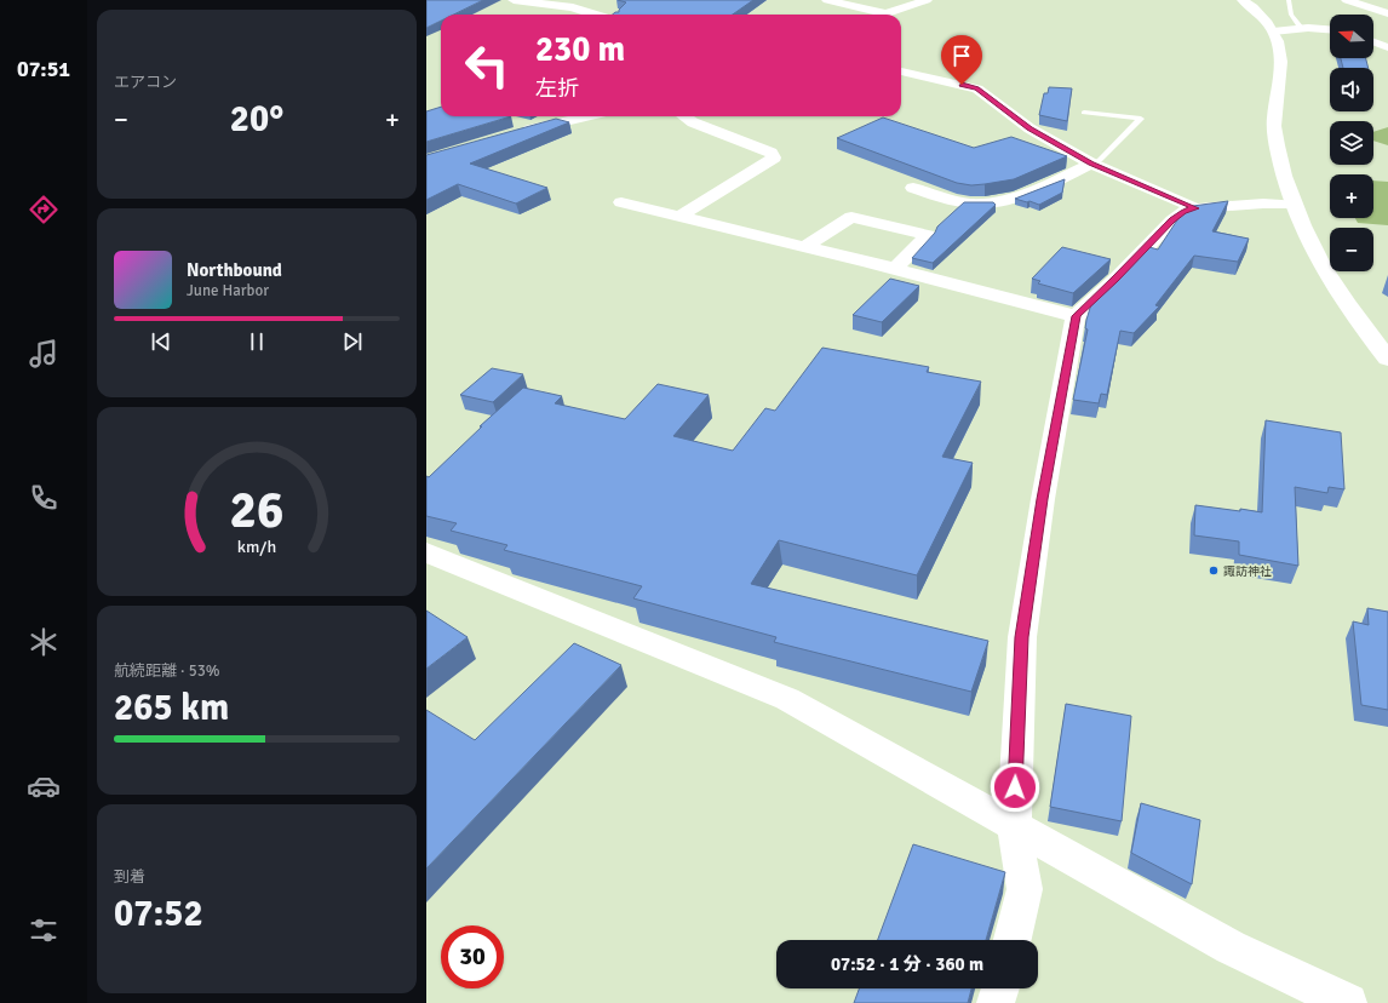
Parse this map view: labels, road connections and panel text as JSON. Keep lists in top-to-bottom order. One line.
{"places":["諏訪神社"],"north":"left","page":{"tabs":"07:51","tile":["エアコン",["航続距離 · 53%","265 km"],["到着","07:52"]],"map_buttons":["+","−"],"turn":["230 m","左折"],"heat":["−","20°","+"],"song":["Northbound","June Harbor"],"limit":"30","trip":"07:52 · 1 分 · 360 m","gauge":["26","km/h"]}}
